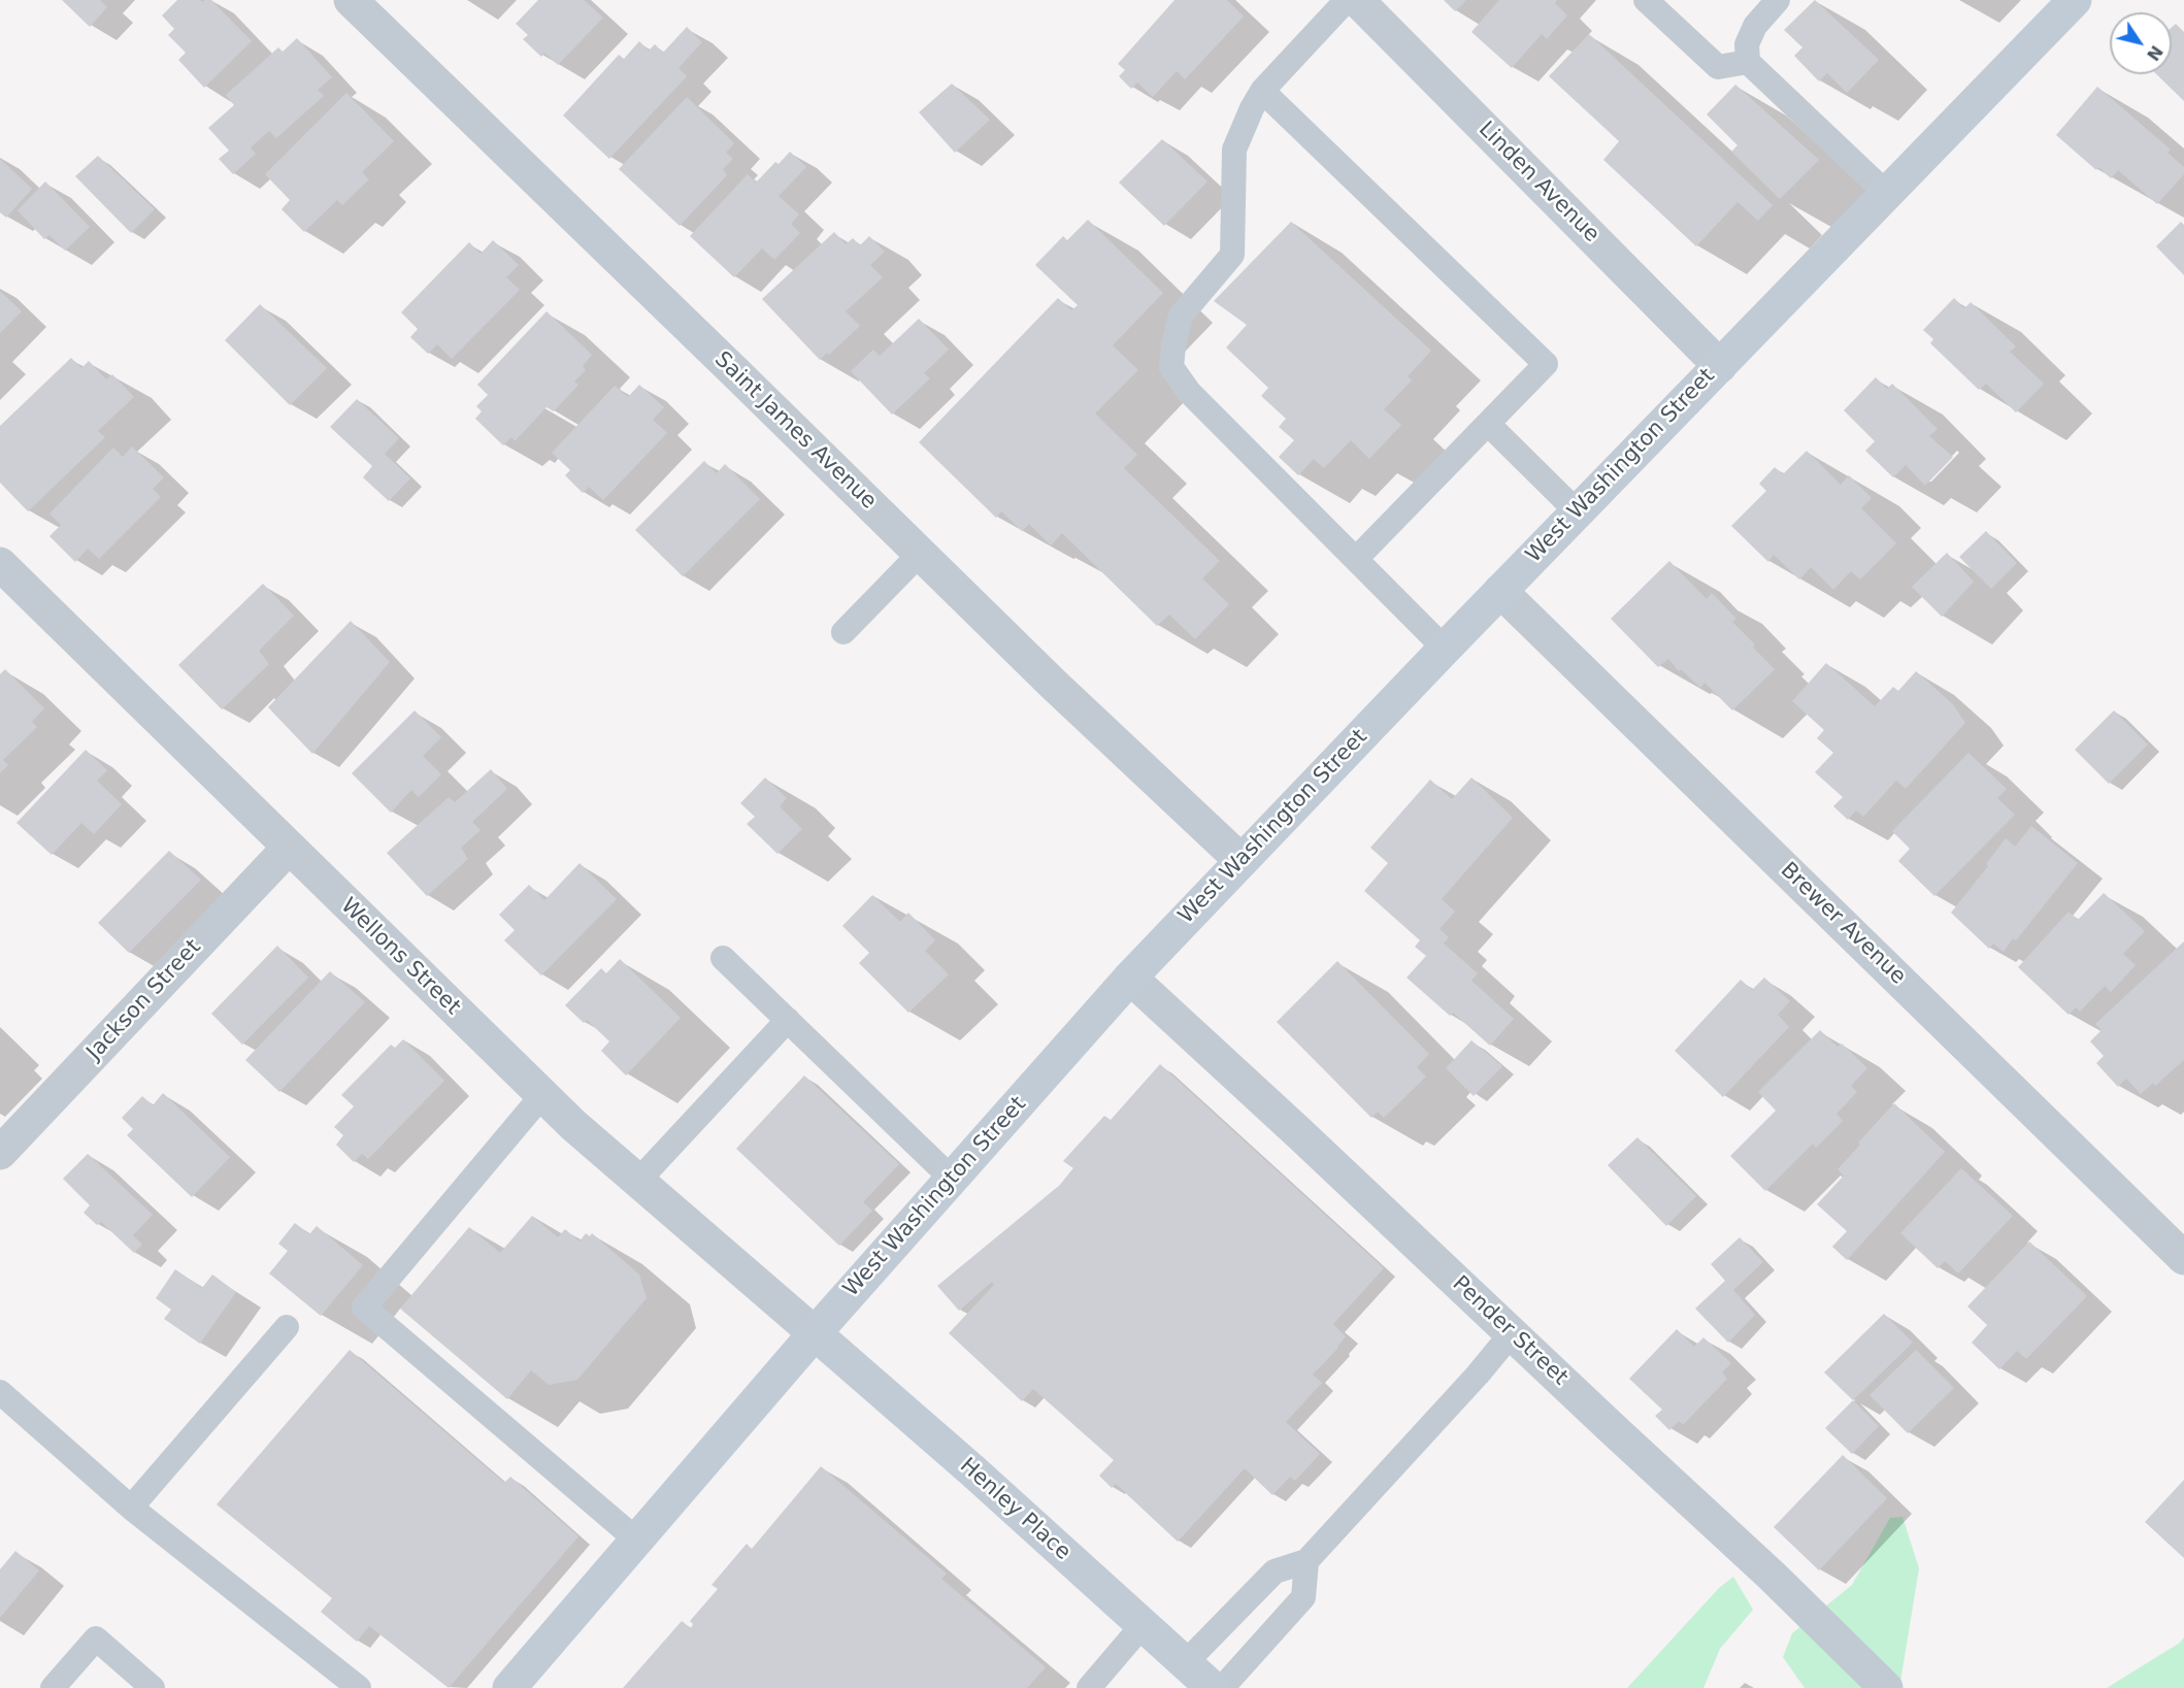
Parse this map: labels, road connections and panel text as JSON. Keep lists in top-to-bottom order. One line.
{"streets":{"main road":["West Washington Street","Henley Place"],"street":["Linden Avenue","Saint James Avenue","Brewer Avenue","Wellons Street","Jackson Street","Pender Street"]},"crossings":[["Linden Avenue","West Washington Street"],["Saint James Avenue","West Washington Street"],["West Washington Street","Brewer Avenue"],["West Washington Street","Wellons Street"],["West Washington Street","Pender Street"],["West Washington Street","Henley Place"],["Wellons Street","Jackson Street"],["Wellons Street","Henley Place"]],"north":"bottom right"}
